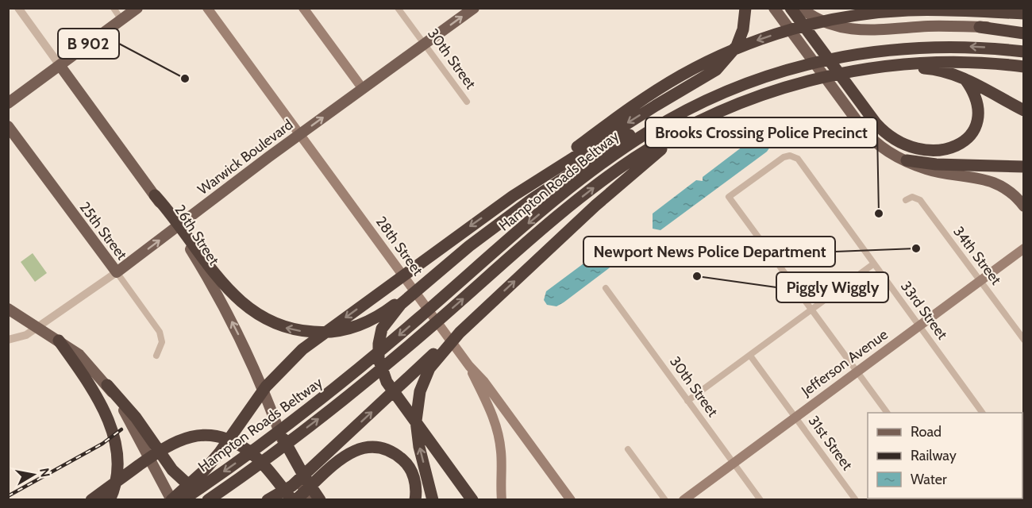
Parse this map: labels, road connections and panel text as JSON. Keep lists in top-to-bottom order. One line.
{"streets":{"highway":["Hampton Roads Beltway"],"main road":["Warwick Boulevard","25th Street","26th Street","28th Street","Jefferson Avenue"],"street":["30th Street","34th Street","33rd Street","31st Street"]},"crossings":[["30th Street","Warwick Boulevard"],["30th Street","Jefferson Avenue"],["Warwick Boulevard","25th Street"],["34th Street","Jefferson Avenue"],["33rd Street","Jefferson Avenue"],["Jefferson Avenue","31st Street"]],"one_way":["Warwick Boulevard","26th Street"],"places":["B 902","Brooks Crossing Police Precinct","Newport News Police Department","Piggly Wiggly"],"legend":["Road","Railway","Water"],"north":"right"}
